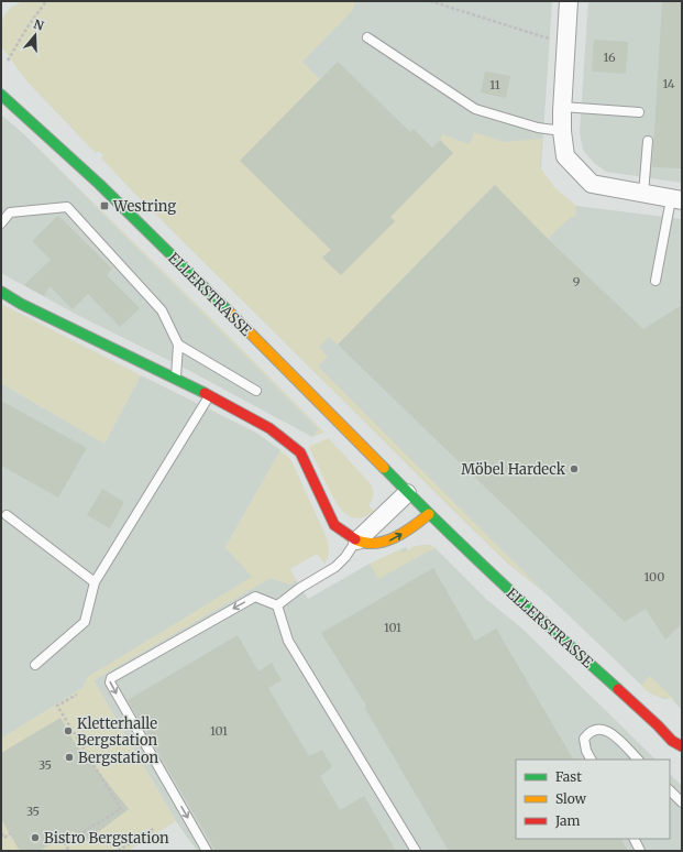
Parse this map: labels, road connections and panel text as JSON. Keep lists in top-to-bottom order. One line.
{"streets":{"main road":["ELLERSTRASSE"]},"places":{"transit":["Westring"],"other":["Möbel Hardeck","Kletterhalle Bergstation","Bergstation","Bistro Bergstation"]},"house_numbers":["16","14","11","9","100","101","101","35","35"],"legend":["Fast","Slow","Jam"],"north":"top"}
